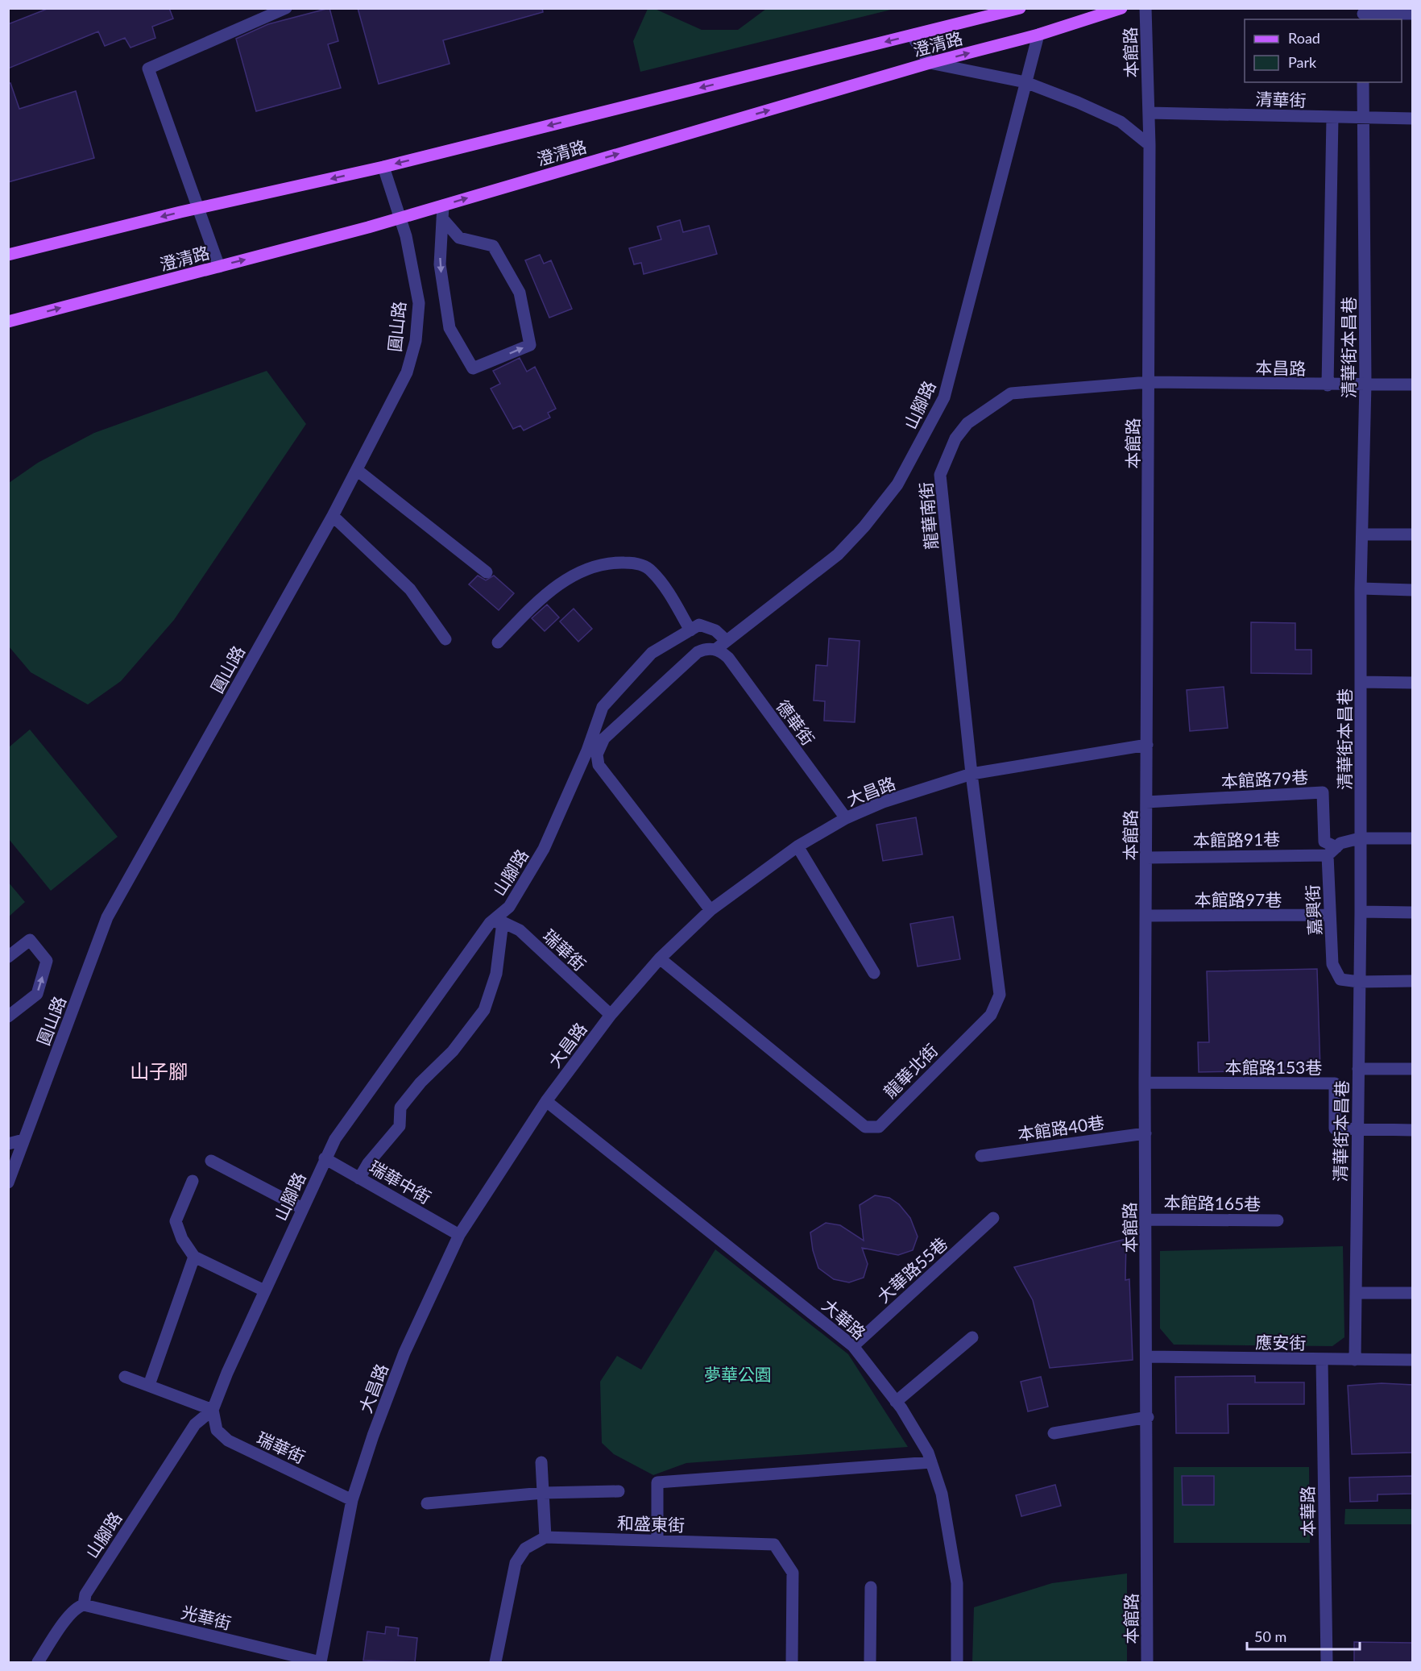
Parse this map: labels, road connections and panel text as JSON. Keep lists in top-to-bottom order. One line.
{"streets":{"main road":["澄清路"],"street":["本館路","清華街","圓山路","清華街本昌巷","本昌路","山腳路","龍華南街","德華街","本館路79巷","大昌路","本館路91巷","本館路97巷","嘉興街","瑞華街","本館路153巷","龍華北街","本館路40巷","瑞華中街","本館路165巷","大華路55巷","大華路","應安街","本華路","和盛東街","光華街"]},"crossings":[["澄清路","圓山路"],["澄清路","山腳路"],["本館路","清華街"],["本館路","本昌路"],["本館路","龍華南街"],["本館路","本館路79巷"],["本館路","大昌路"],["本館路","本館路91巷"],["本館路","本館路97巷"],["本館路","本館路153巷"],["本館路","本館路40巷"],["本館路","本館路165巷"],["本館路","應安街"],["清華街","清華街本昌巷"],["清華街本昌巷","本昌路"],["清華街本昌巷","嘉興街"],["清華街本昌巷","本館路153巷"],["清華街本昌巷","應安街"],["本昌路","龍華南街"],["山腳路","德華街"],["山腳路","瑞華街"],["山腳路","瑞華中街"],["山腳路","光華街"],["龍華南街","大昌路"],["龍華南街","龍華北街"],["德華街","大昌路"],["本館路79巷","本館路91巷"],["本館路79巷","嘉興街"],["大昌路","瑞華街"],["大昌路","龍華北街"],["大昌路","瑞華中街"],["大昌路","大華路"],["大昌路","光華街"],["本館路91巷","嘉興街"],["本館路97巷","嘉興街"],["大華路55巷","大華路"],["應安街","本華路"]],"districts":["山子腳"],"parks":["夢華公園"],"legend":["Road","Park"],"scale_bar":"50 m"}
